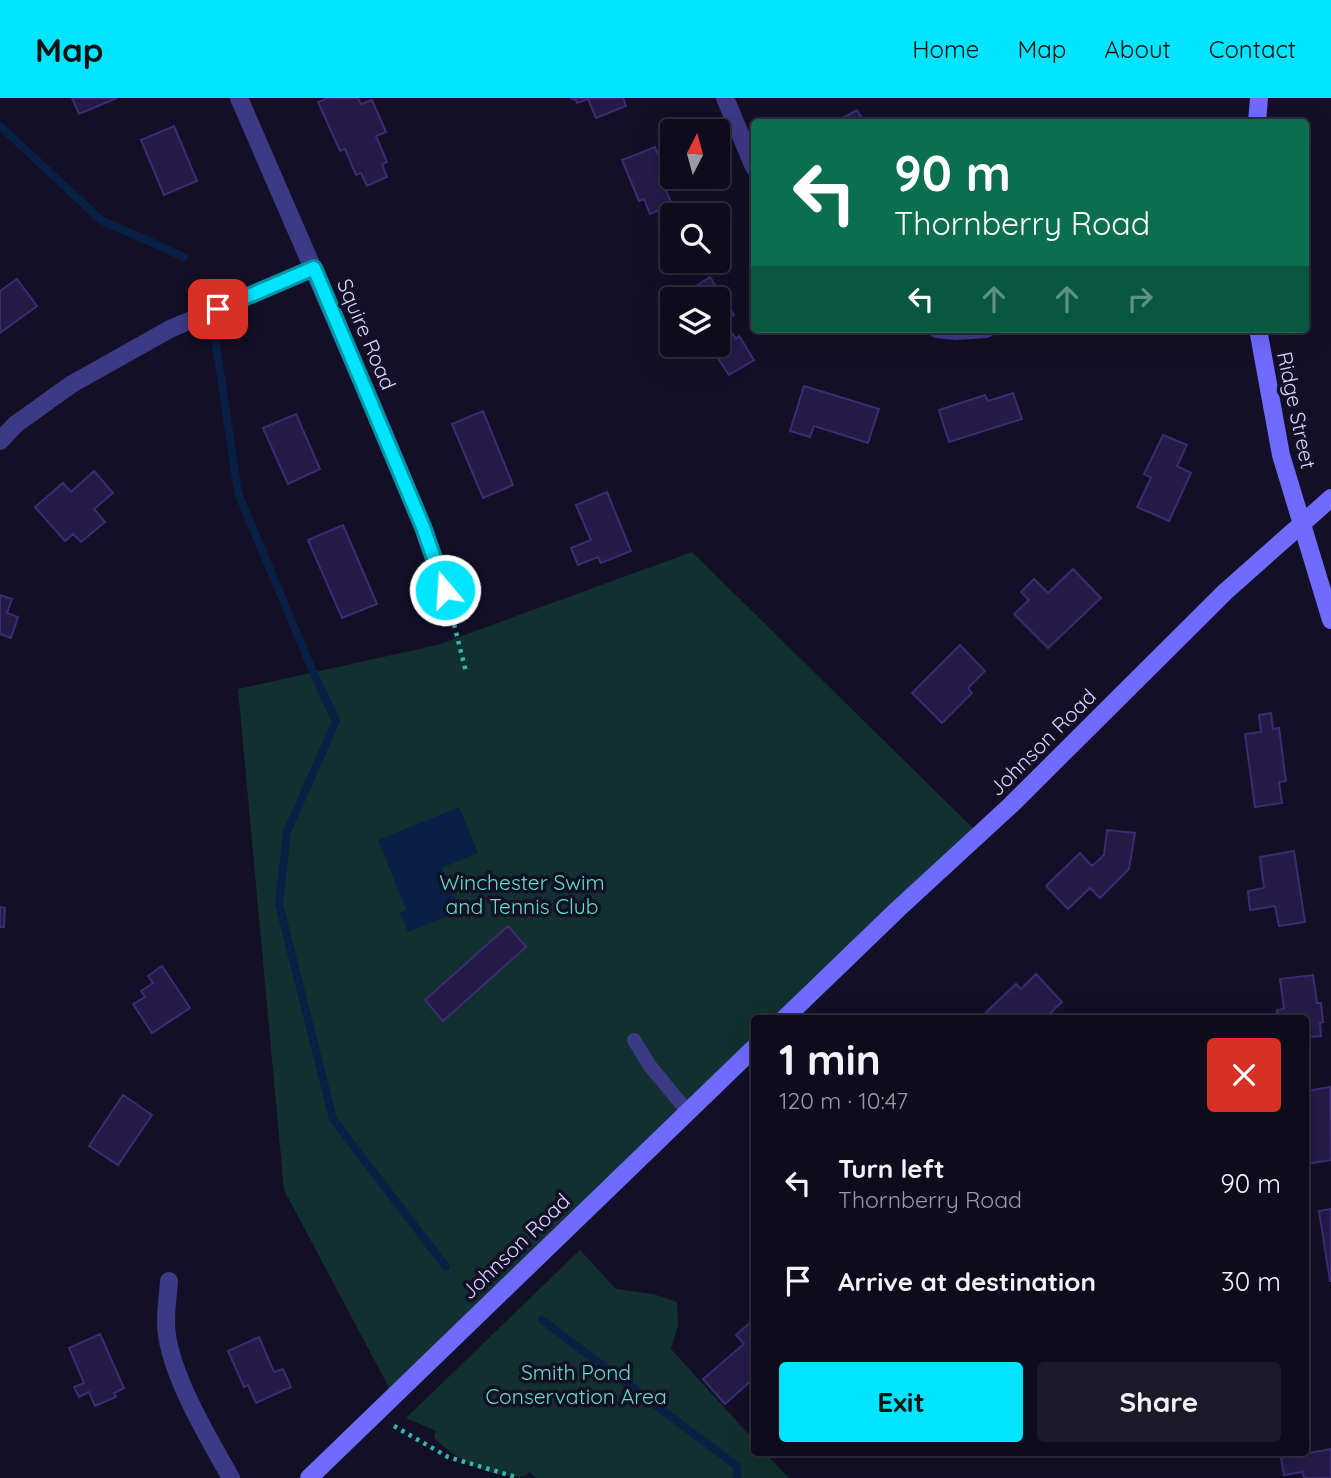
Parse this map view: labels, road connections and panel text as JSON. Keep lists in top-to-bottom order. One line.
{"streets":{"street":["Squire Road","Ridge Street","Johnson Road"]},"crossings":[["Ridge Street","Johnson Road"]],"parks":["Winchester Swim and Tennis Club","Smith Pond Conservation Area"],"north":"top","page":{"header":"Map","nav":["Home","Map","About","Contact"],"turn":["90 m","Thornberry Road"],"heading":["1 min","120 m · 10:47"],"list":[{"name":"Turn left","note":"Thornberry Road","value":"90 m"},{"name":"Arrive at destination","value":"30 m"}],"buttons":["Exit","Share"]}}
